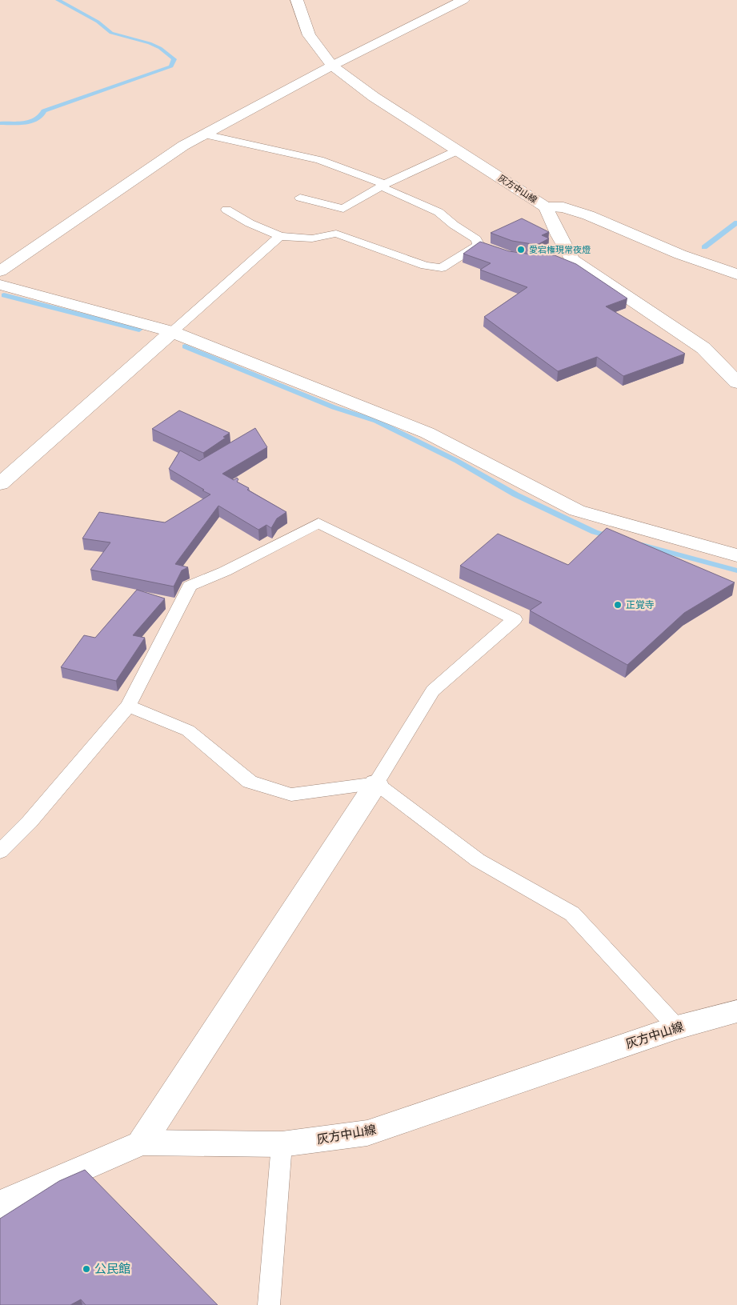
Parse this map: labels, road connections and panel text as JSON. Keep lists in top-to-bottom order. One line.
{"streets":{"street":["灰方中山線"]},"places":["愛宕権現常夜燈","正覚寺","公民館"]}
